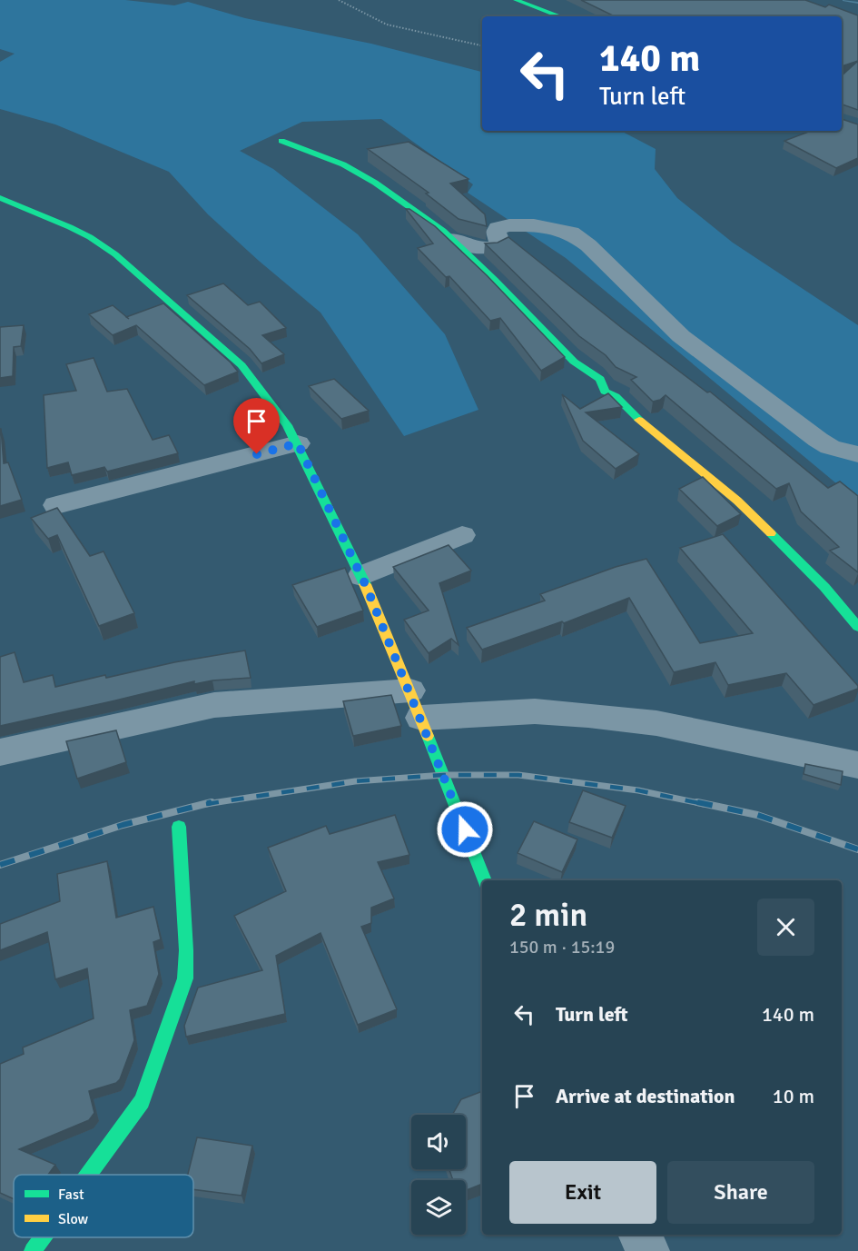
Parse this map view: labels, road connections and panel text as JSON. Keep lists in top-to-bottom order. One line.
{"legend":["Fast","Slow"],"page":{"turn":["140 m","Turn left"],"heading":["2 min","150 m · 15:19"],"list":[{"name":"Turn left","value":"140 m"},{"name":"Arrive at destination","value":"10 m"}],"buttons":["Exit","Share"]}}
